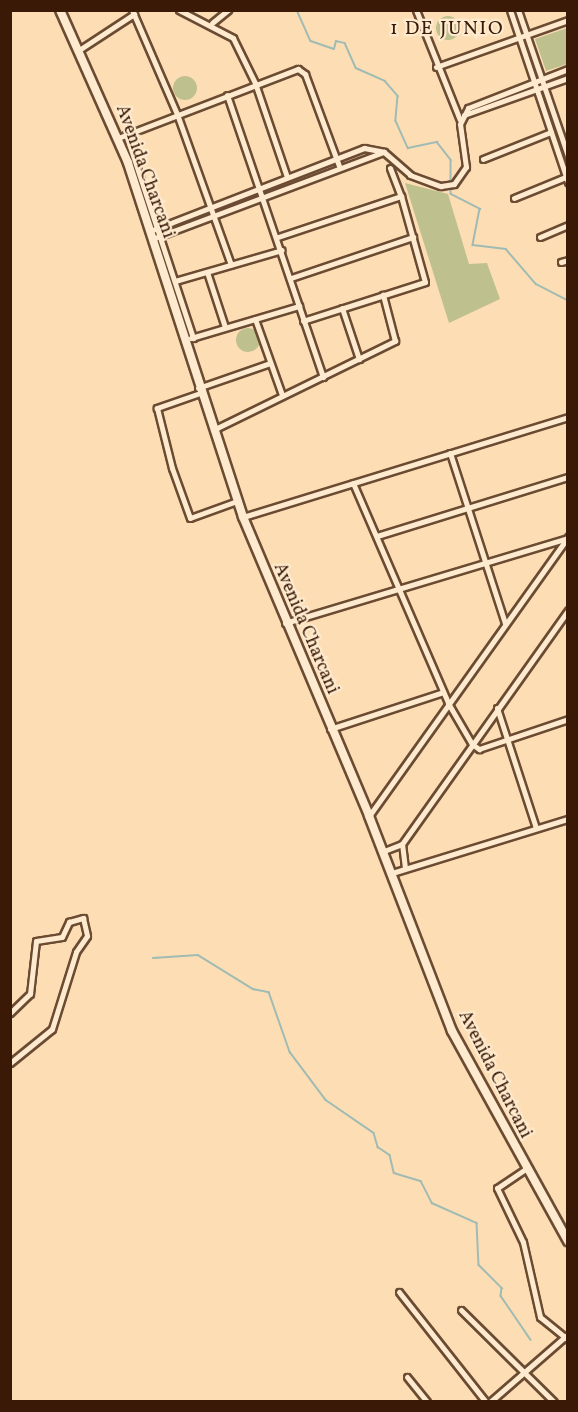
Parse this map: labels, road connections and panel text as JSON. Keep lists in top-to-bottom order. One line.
{"streets":{"main road":["Avenida Charcani"]},"districts":["1 DE JUNIO"]}
